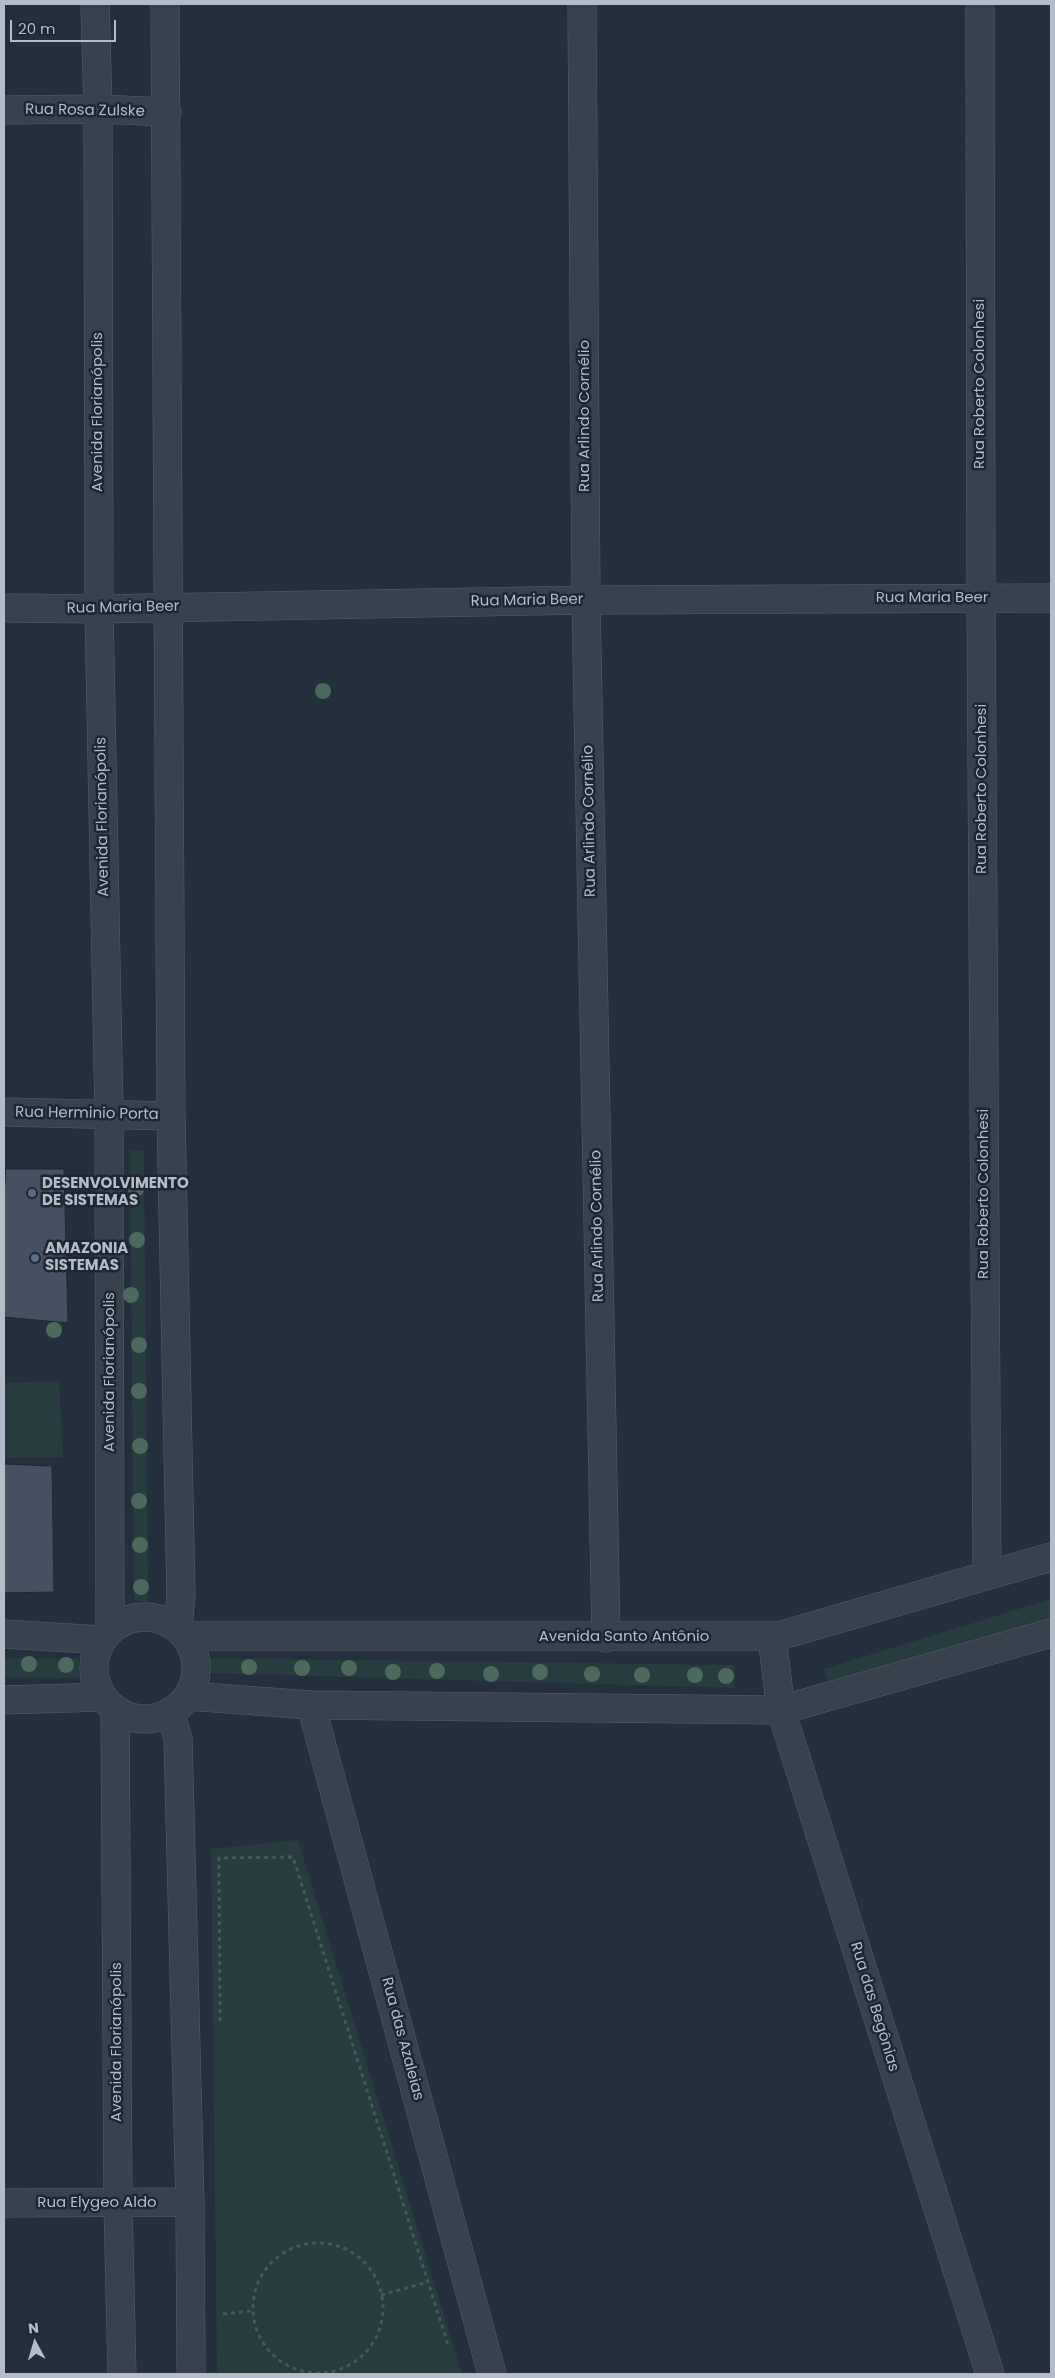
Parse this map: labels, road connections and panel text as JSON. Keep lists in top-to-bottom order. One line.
{"streets":{"street":["Rua Rosa Zulske","Rua Roberto Colonhesi","Avenida Florianópolis","Rua Arlindo Cornélio","Rua Maria Beer","Rua Herminio Porta","Avenida Santo Antônio","Rua das Begônias","Rua das Azaleias","Rua Elygeo Aldo"]},"crossings":[["Rua Rosa Zulske","Avenida Florianópolis"],["Rua Roberto Colonhesi","Rua Maria Beer"],["Rua Roberto Colonhesi","Avenida Santo Antônio"],["Avenida Florianópolis","Rua Maria Beer"],["Avenida Florianópolis","Rua Herminio Porta"],["Avenida Florianópolis","Avenida Santo Antônio"],["Avenida Florianópolis","Rua Elygeo Aldo"],["Rua Arlindo Cornélio","Rua Maria Beer"],["Rua Arlindo Cornélio","Avenida Santo Antônio"],["Avenida Santo Antônio","Rua das Begônias"]],"places":["DESENVOLVIMENTO DE SISTEMAS","AMAZONIA SISTEMAS"],"scale_bar":"20 m","north":"top"}
